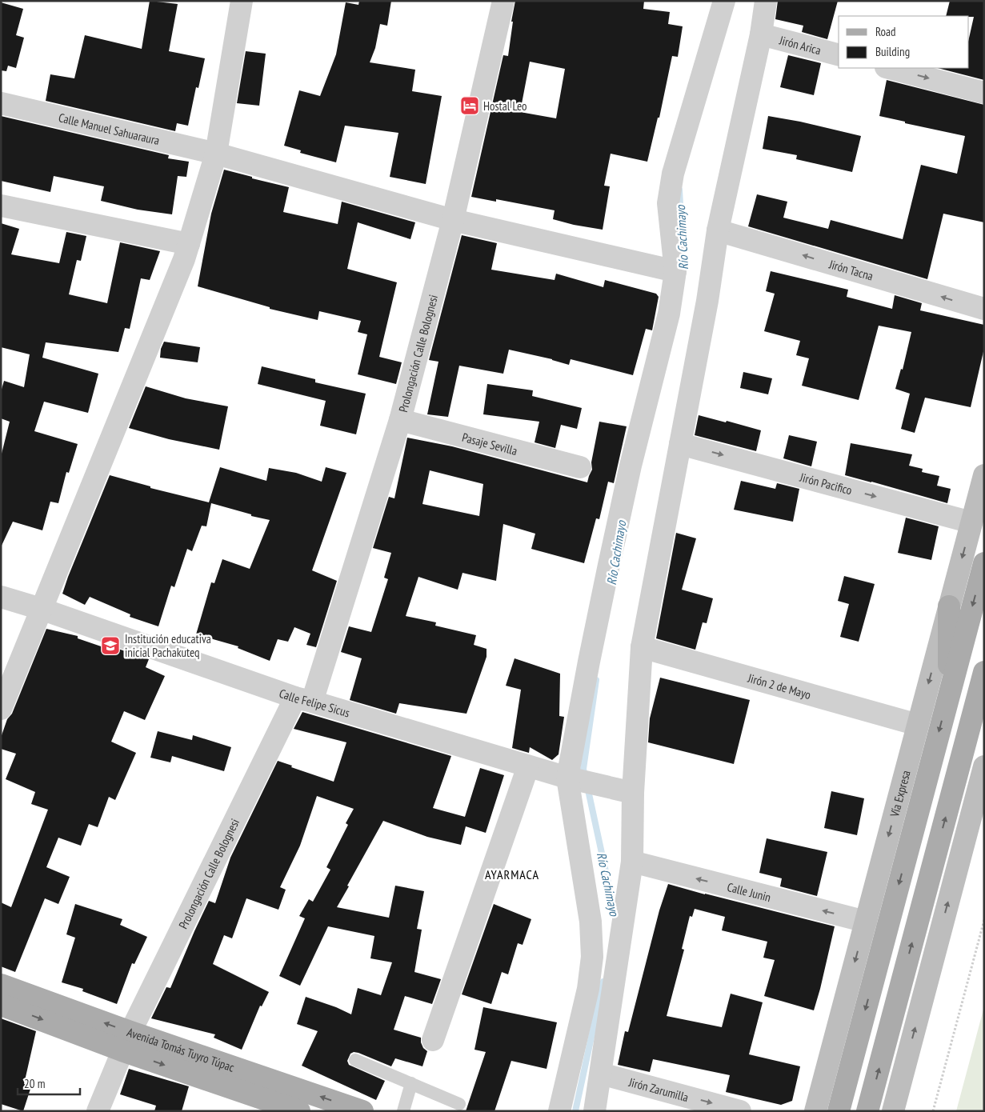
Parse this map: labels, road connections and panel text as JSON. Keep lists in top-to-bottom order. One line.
{"streets":{"main road":["Vía Expresa","Avenida Tomás Tuyro Túpac"],"street":["Jirón Arica","Calle Manuel Sahuaraura","Jirón Tacna","Prolongación Calle Bolognesi","Pasaje Sevilla","Jirón Pacifico","Jirón 2 de Mayo","Calle Felipe Sicus","Calle Junin","Jirón Zarumilla"]},"crossings":[["Calle Manuel Sahuaraura","Prolongación Calle Bolognesi"],["Prolongación Calle Bolognesi","Pasaje Sevilla"],["Prolongación Calle Bolognesi","Calle Felipe Sicus"],["Prolongación Calle Bolognesi","Avenida Tomás Tuyro Túpac"],["Jirón Pacifico","Vía Expresa"],["Jirón 2 de Mayo","Vía Expresa"],["Vía Expresa","Calle Junin"]],"one_way":["Jirón Tacna","Jirón Pacifico","Calle Junin","Jirón Zarumilla"],"districts":["AYARMACA"],"water":["Río Cachimayo"],"places":{"hotel":["Hostal Leo"],"school or university":["Institución educativa inicial Pachakuteq"]},"legend":["Road","Building"],"scale_bar":"20 m"}
